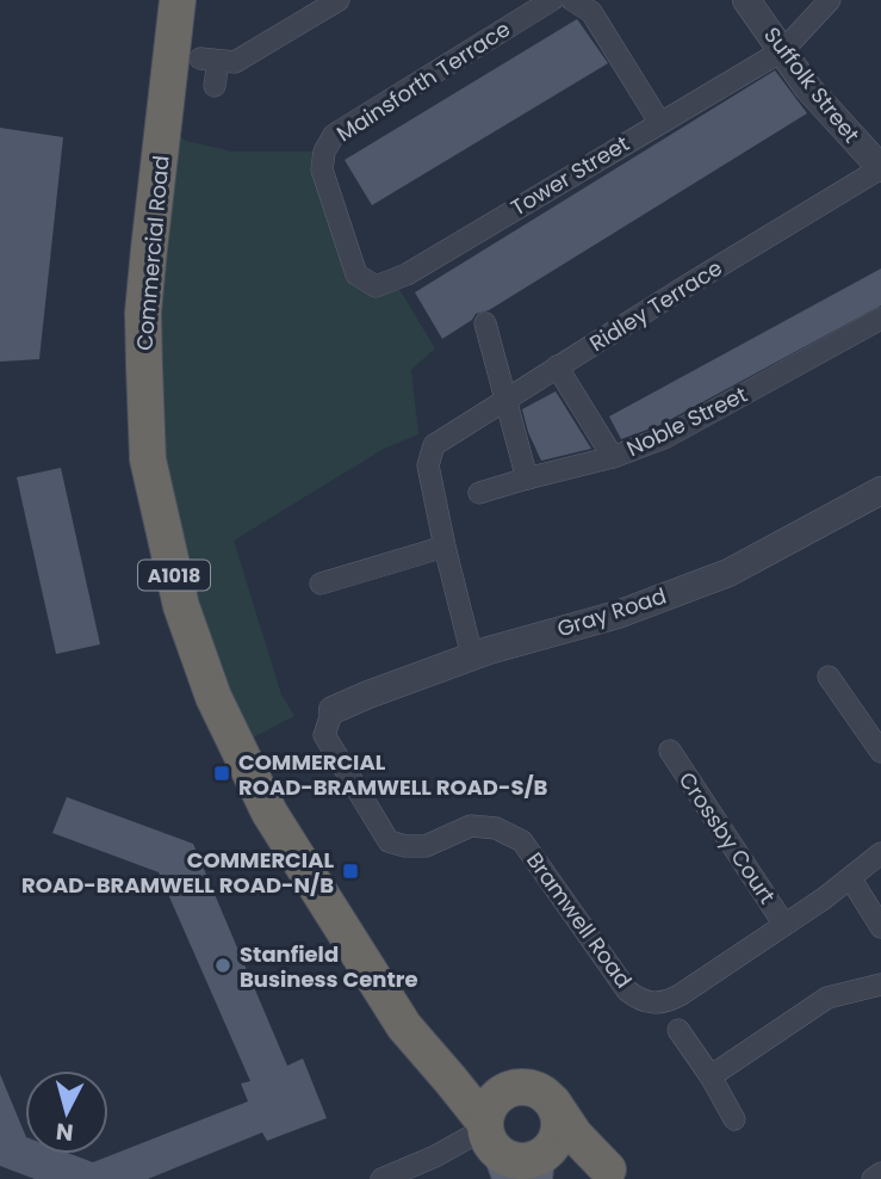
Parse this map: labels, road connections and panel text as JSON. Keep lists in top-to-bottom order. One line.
{"streets":{"highway":["Commercial Road","A1018"],"street":["Mainsforth Terrace","Suffolk Street","Tower Street","Ridley Terrace","Noble Street","Gray Road","Crossby Court","Bramwell Road"]},"crossings":[["Mainsforth Terrace","Tower Street"],["Suffolk Street","Tower Street"],["Suffolk Street","Ridley Terrace"],["Gray Road","Bramwell Road"],["Crossby Court","Bramwell Road"]],"places":{"transit":["COMMERCIAL ROAD-BRAMWELL ROAD-S/B","COMMERCIAL ROAD-BRAMWELL ROAD-N/B"],"other":["Stanfield Business Centre"]},"north":"bottom"}
